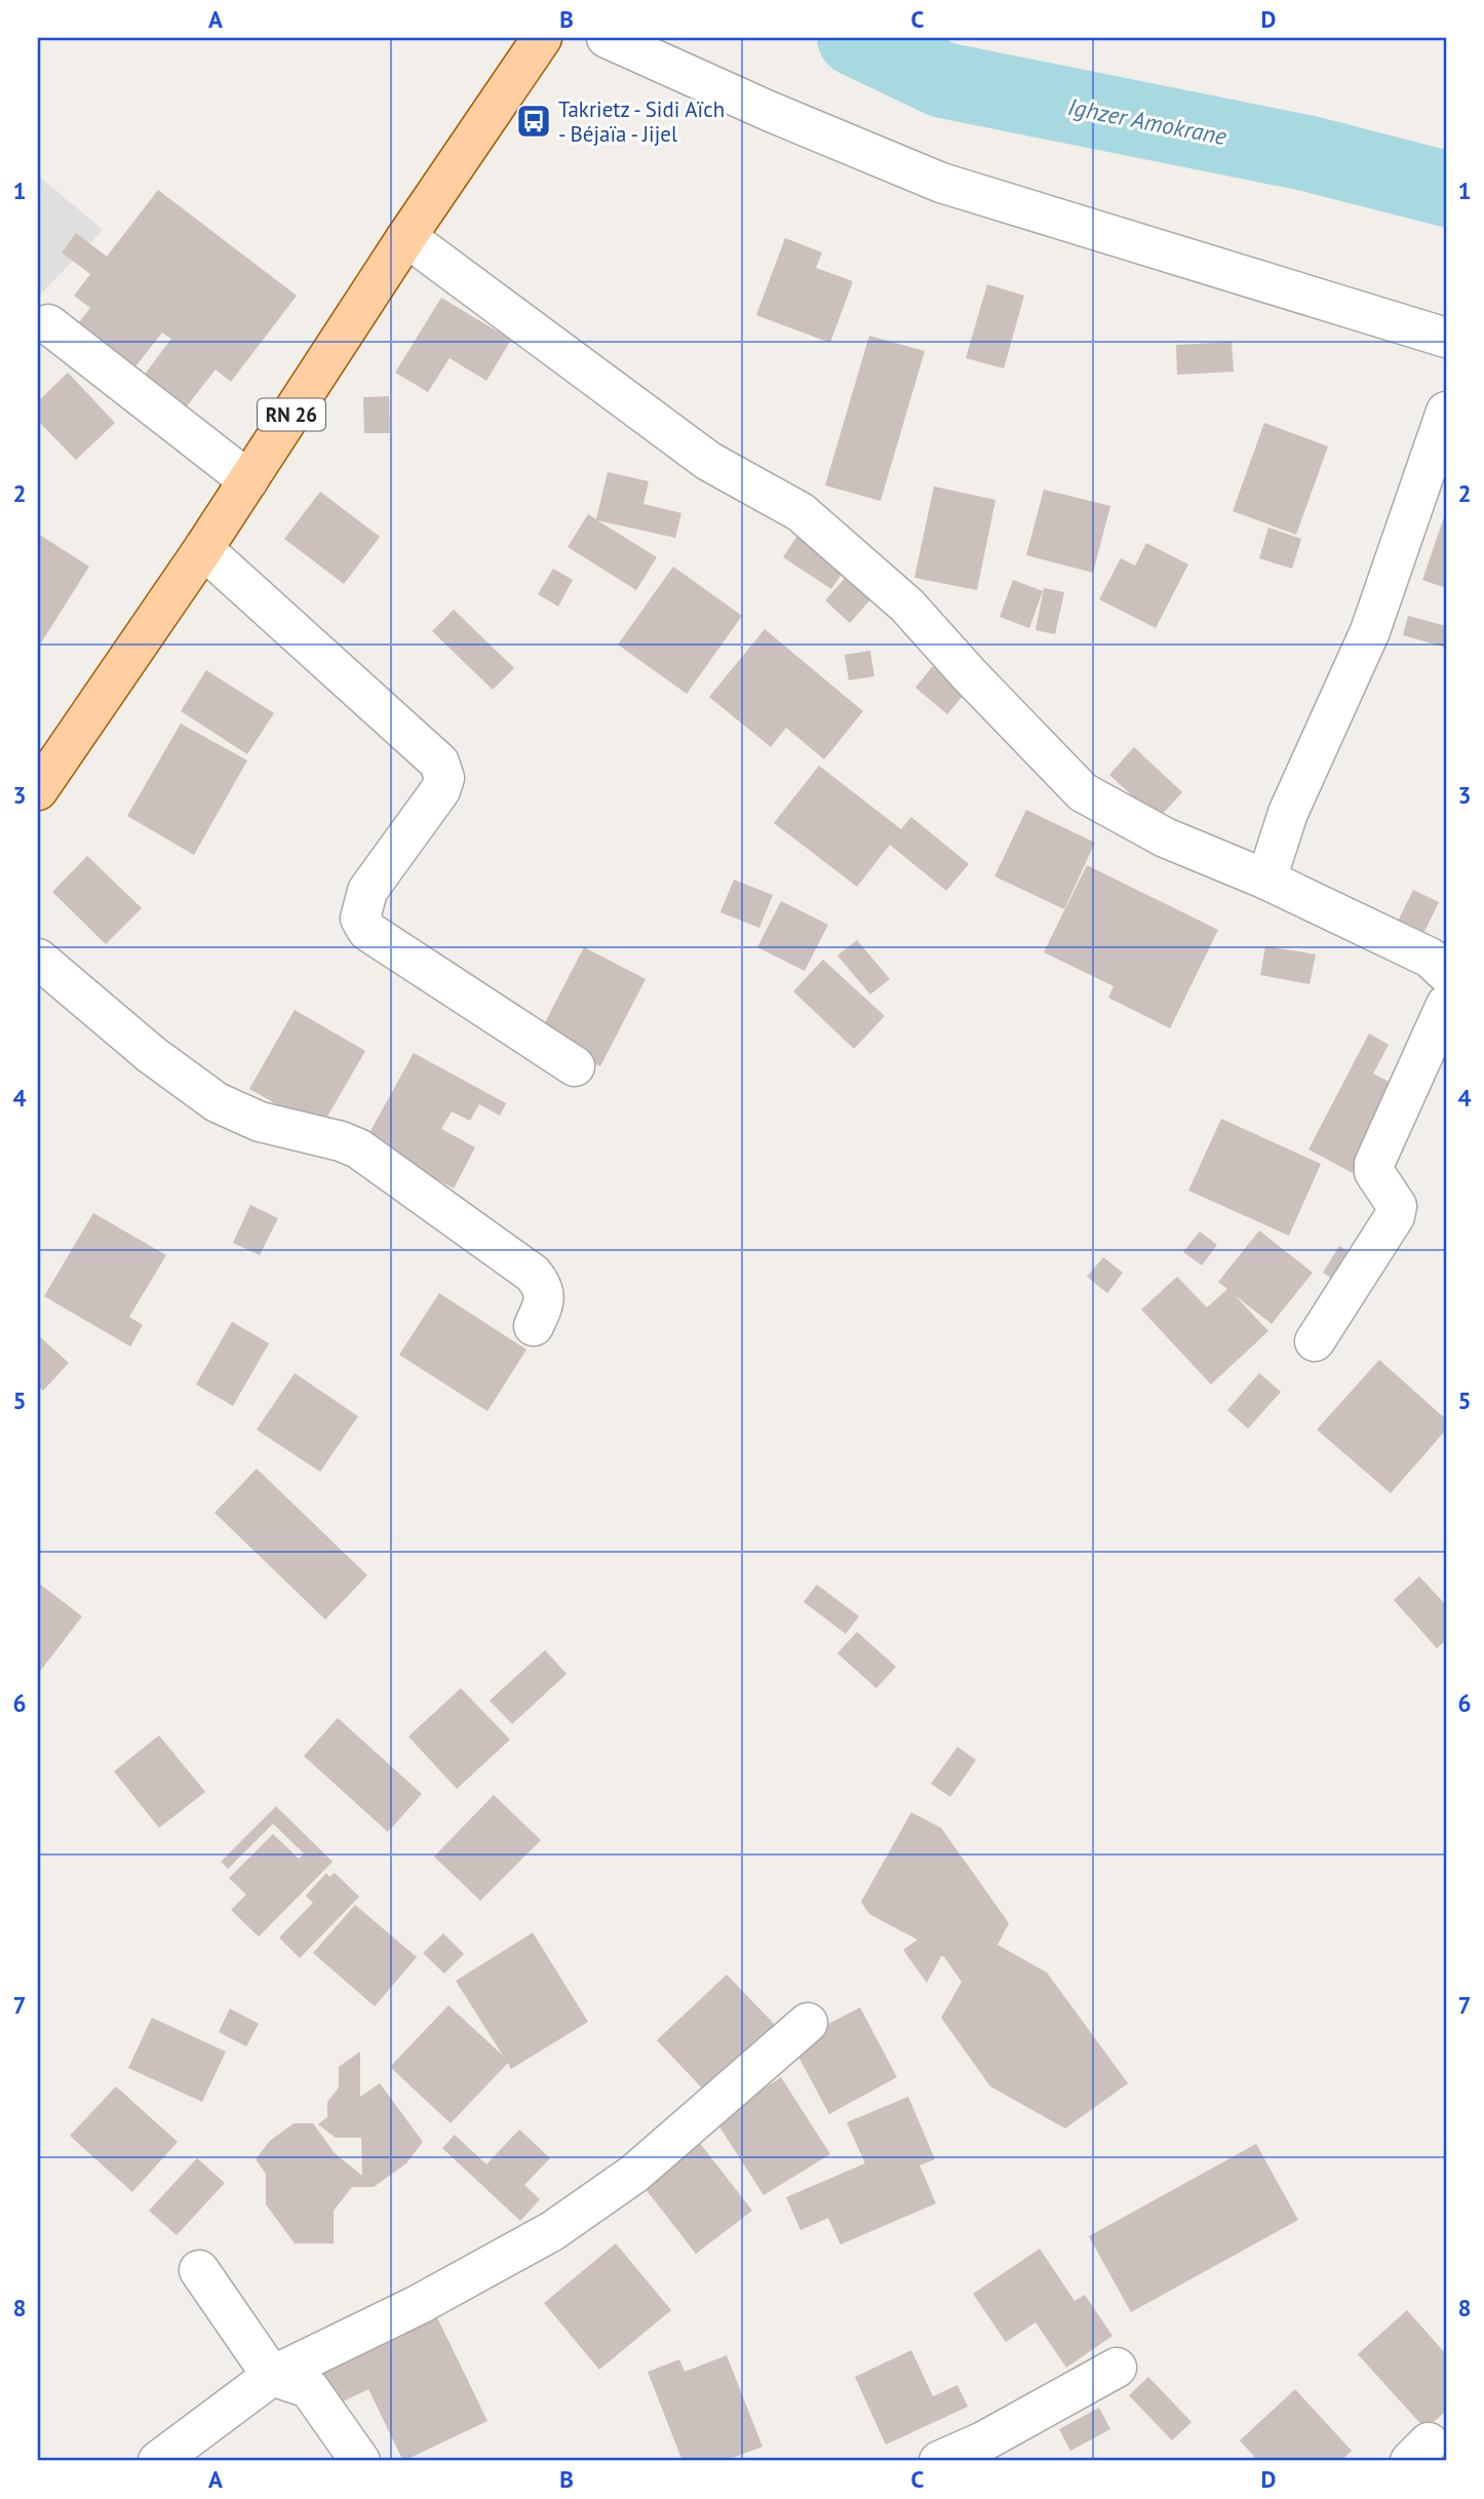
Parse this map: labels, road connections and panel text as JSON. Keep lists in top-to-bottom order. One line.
{"streets":{"main road":["RN 26"]},"water":["Ighzer Amokrane"],"places":{"bus stop":["Takrietz - Sidi Aïch - Béjaïa - Jijel"]},"grid":{"columns":["A","B","C","D"],"rows":["1","2","3","4","5","6","7","8"]}}
